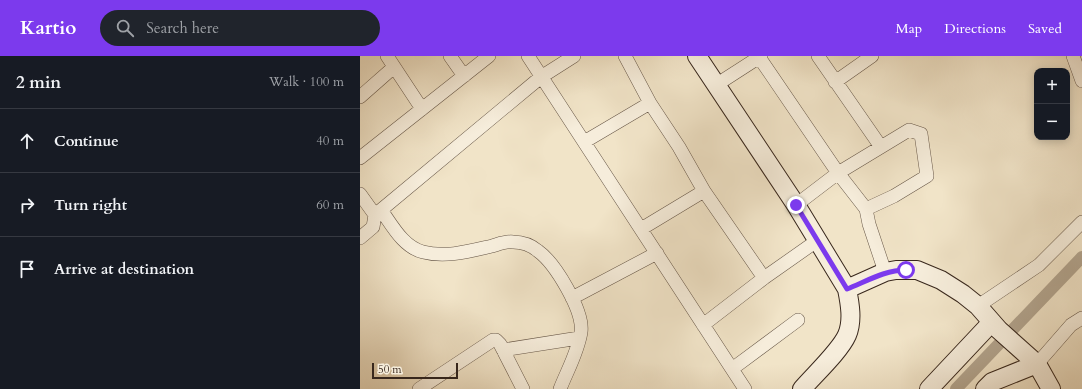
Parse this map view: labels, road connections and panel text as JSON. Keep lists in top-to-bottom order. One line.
{"scale_bar":"50 m","page":{"header":"Kartio","search":"Search here","nav":["Map","Directions","Saved"],"heading":["2 min","Walk · 100 m"],"map_buttons":["+","−"],"list":[["Continue","40 m"],["Turn right","60 m"],"Arrive at destination"],"scale":"50 m"}}
